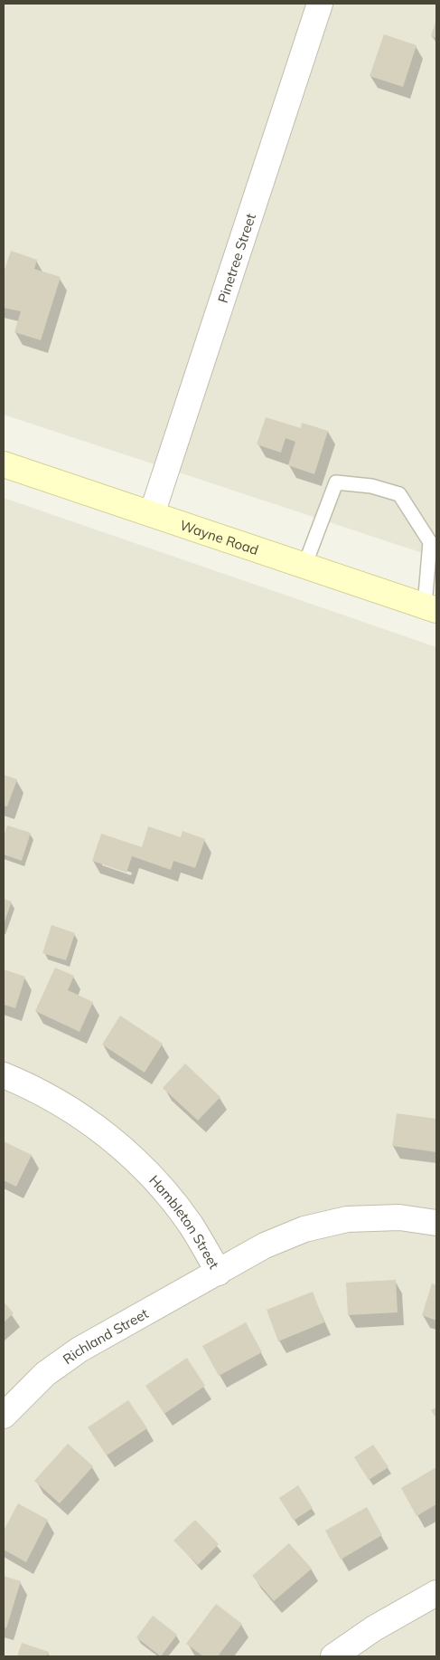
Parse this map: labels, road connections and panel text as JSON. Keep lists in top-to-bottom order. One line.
{"streets":{"main road":["Wayne Road"],"street":["Pinetree Street","Hambleton Street","Richland Street"]},"crossings":[["Pinetree Street","Wayne Road"],["Hambleton Street","Richland Street"]]}
